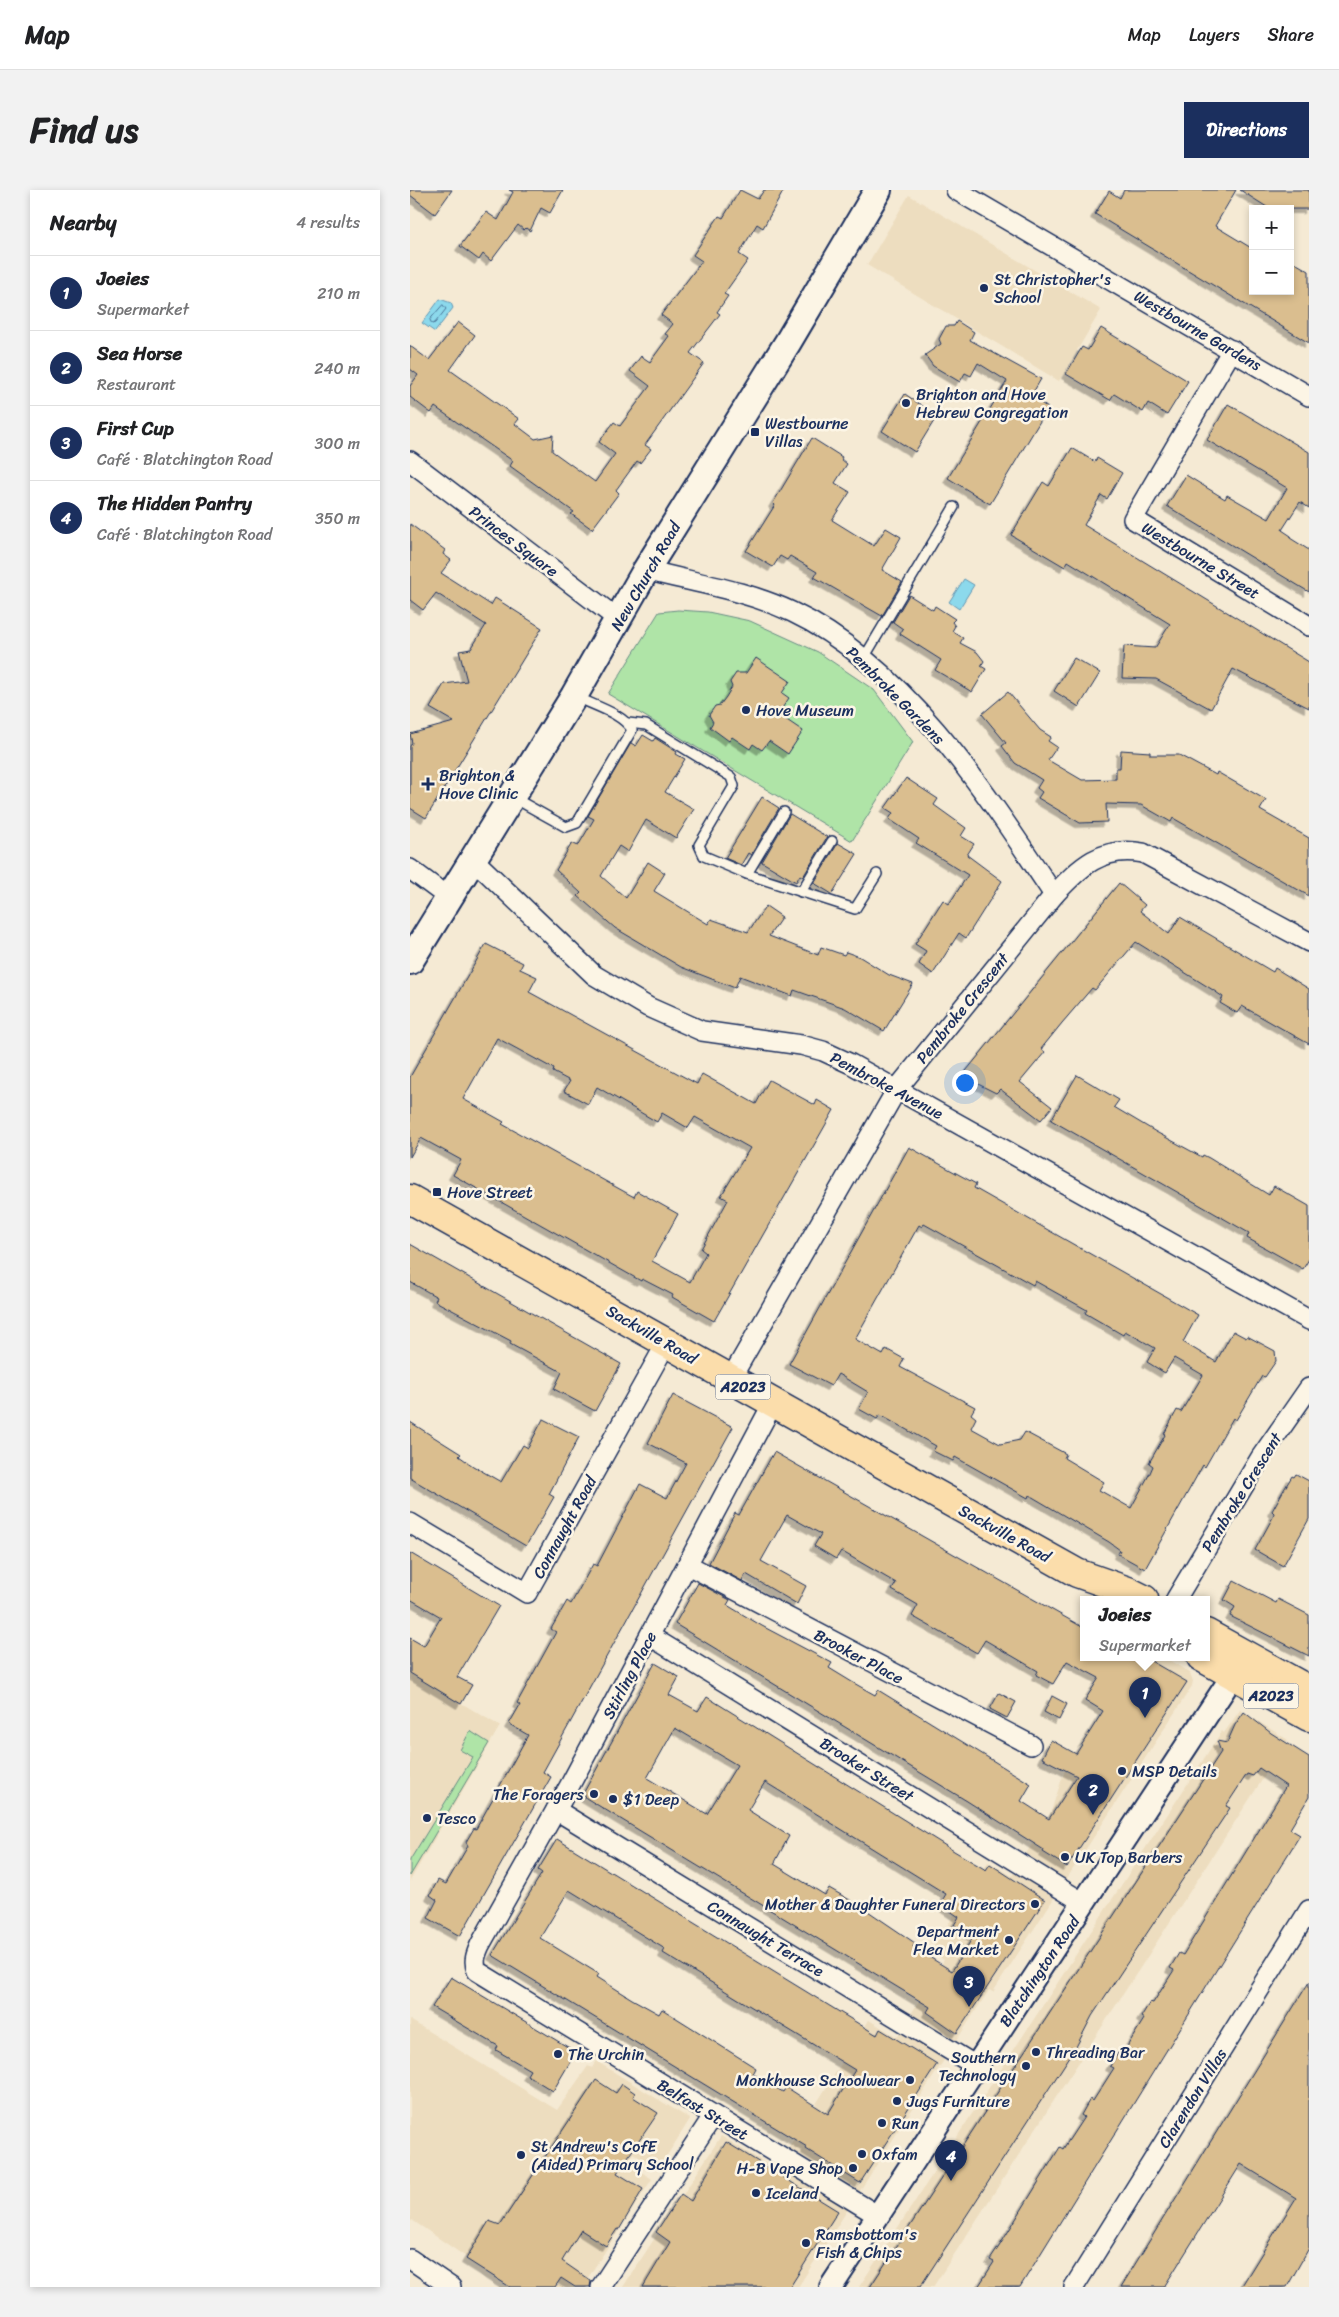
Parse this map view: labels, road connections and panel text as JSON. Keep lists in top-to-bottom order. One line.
{"streets":{"main road":["New Church Road","Sackville Road","A2023"],"street":["Westbourne Gardens","Princes Square","Westbourne Street","Pembroke Gardens","Pembroke Crescent","Pembroke Avenue","Connaught Road","Brooker Place","Stirling Place","Brooker Street","Connaught Terrace","Blatchington Road","Clarendon Villas","Belfast Street"]},"crossings":[["Westbourne Gardens","Westbourne Street"],["Princes Square","New Church Road"],["New Church Road","Pembroke Gardens"],["New Church Road","Pembroke Avenue"],["Pembroke Gardens","Pembroke Crescent"],["Pembroke Crescent","Pembroke Avenue"],["Pembroke Crescent","Sackville Road"],["Sackville Road","Connaught Road"],["Sackville Road","Stirling Place"],["A2023","Blatchington Road"],["Brooker Place","Stirling Place"],["Stirling Place","Brooker Street"],["Stirling Place","Connaught Terrace"],["Stirling Place","Belfast Street"],["Brooker Street","Blatchington Road"],["Connaught Terrace","Blatchington Road"],["Blatchington Road","Belfast Street"]],"places":{"other":["St Christopher's School","Brighton and Hove Hebrew Congregation","Hove Museum","MSP Details","The Foragers","$1 Deep","Tesco","UK Top Barbers","Mother & Daughter Funeral Directors","Department Flea Market","Threading Bar","The Urchin","Southern Technology","Monkhouse Schoolwear","Jugs Furniture","Run","Oxfam","St Andrew's CofE (Aided) Primary School","H-B Vape Shop","Iceland","Ramsbottom's Fish & Chips"],"transit":["Westbourne Villas","Hove Street"],"health":["Brighton & Hove Clinic"]},"page":{"header":"Map","nav":["Map","Layers","Share"],"title":"Find us","buttons":"Directions","heading":["Nearby","4 results"],"map_buttons":["+","−"],"list":[{"mark":"1","name":"Joeies","note":"Supermarket","value":"210 m"},{"mark":"2","name":"Sea Horse","note":"Restaurant","value":"240 m"},{"mark":"3","name":"First Cup","note":"Café · Blatchington Road","value":"300 m"},{"mark":"4","name":"The Hidden Pantry","note":"Café · Blatchington Road","value":"350 m"}],"popup":["Joeies","Supermarket"],"pins":["1","2","3","4"]}}
